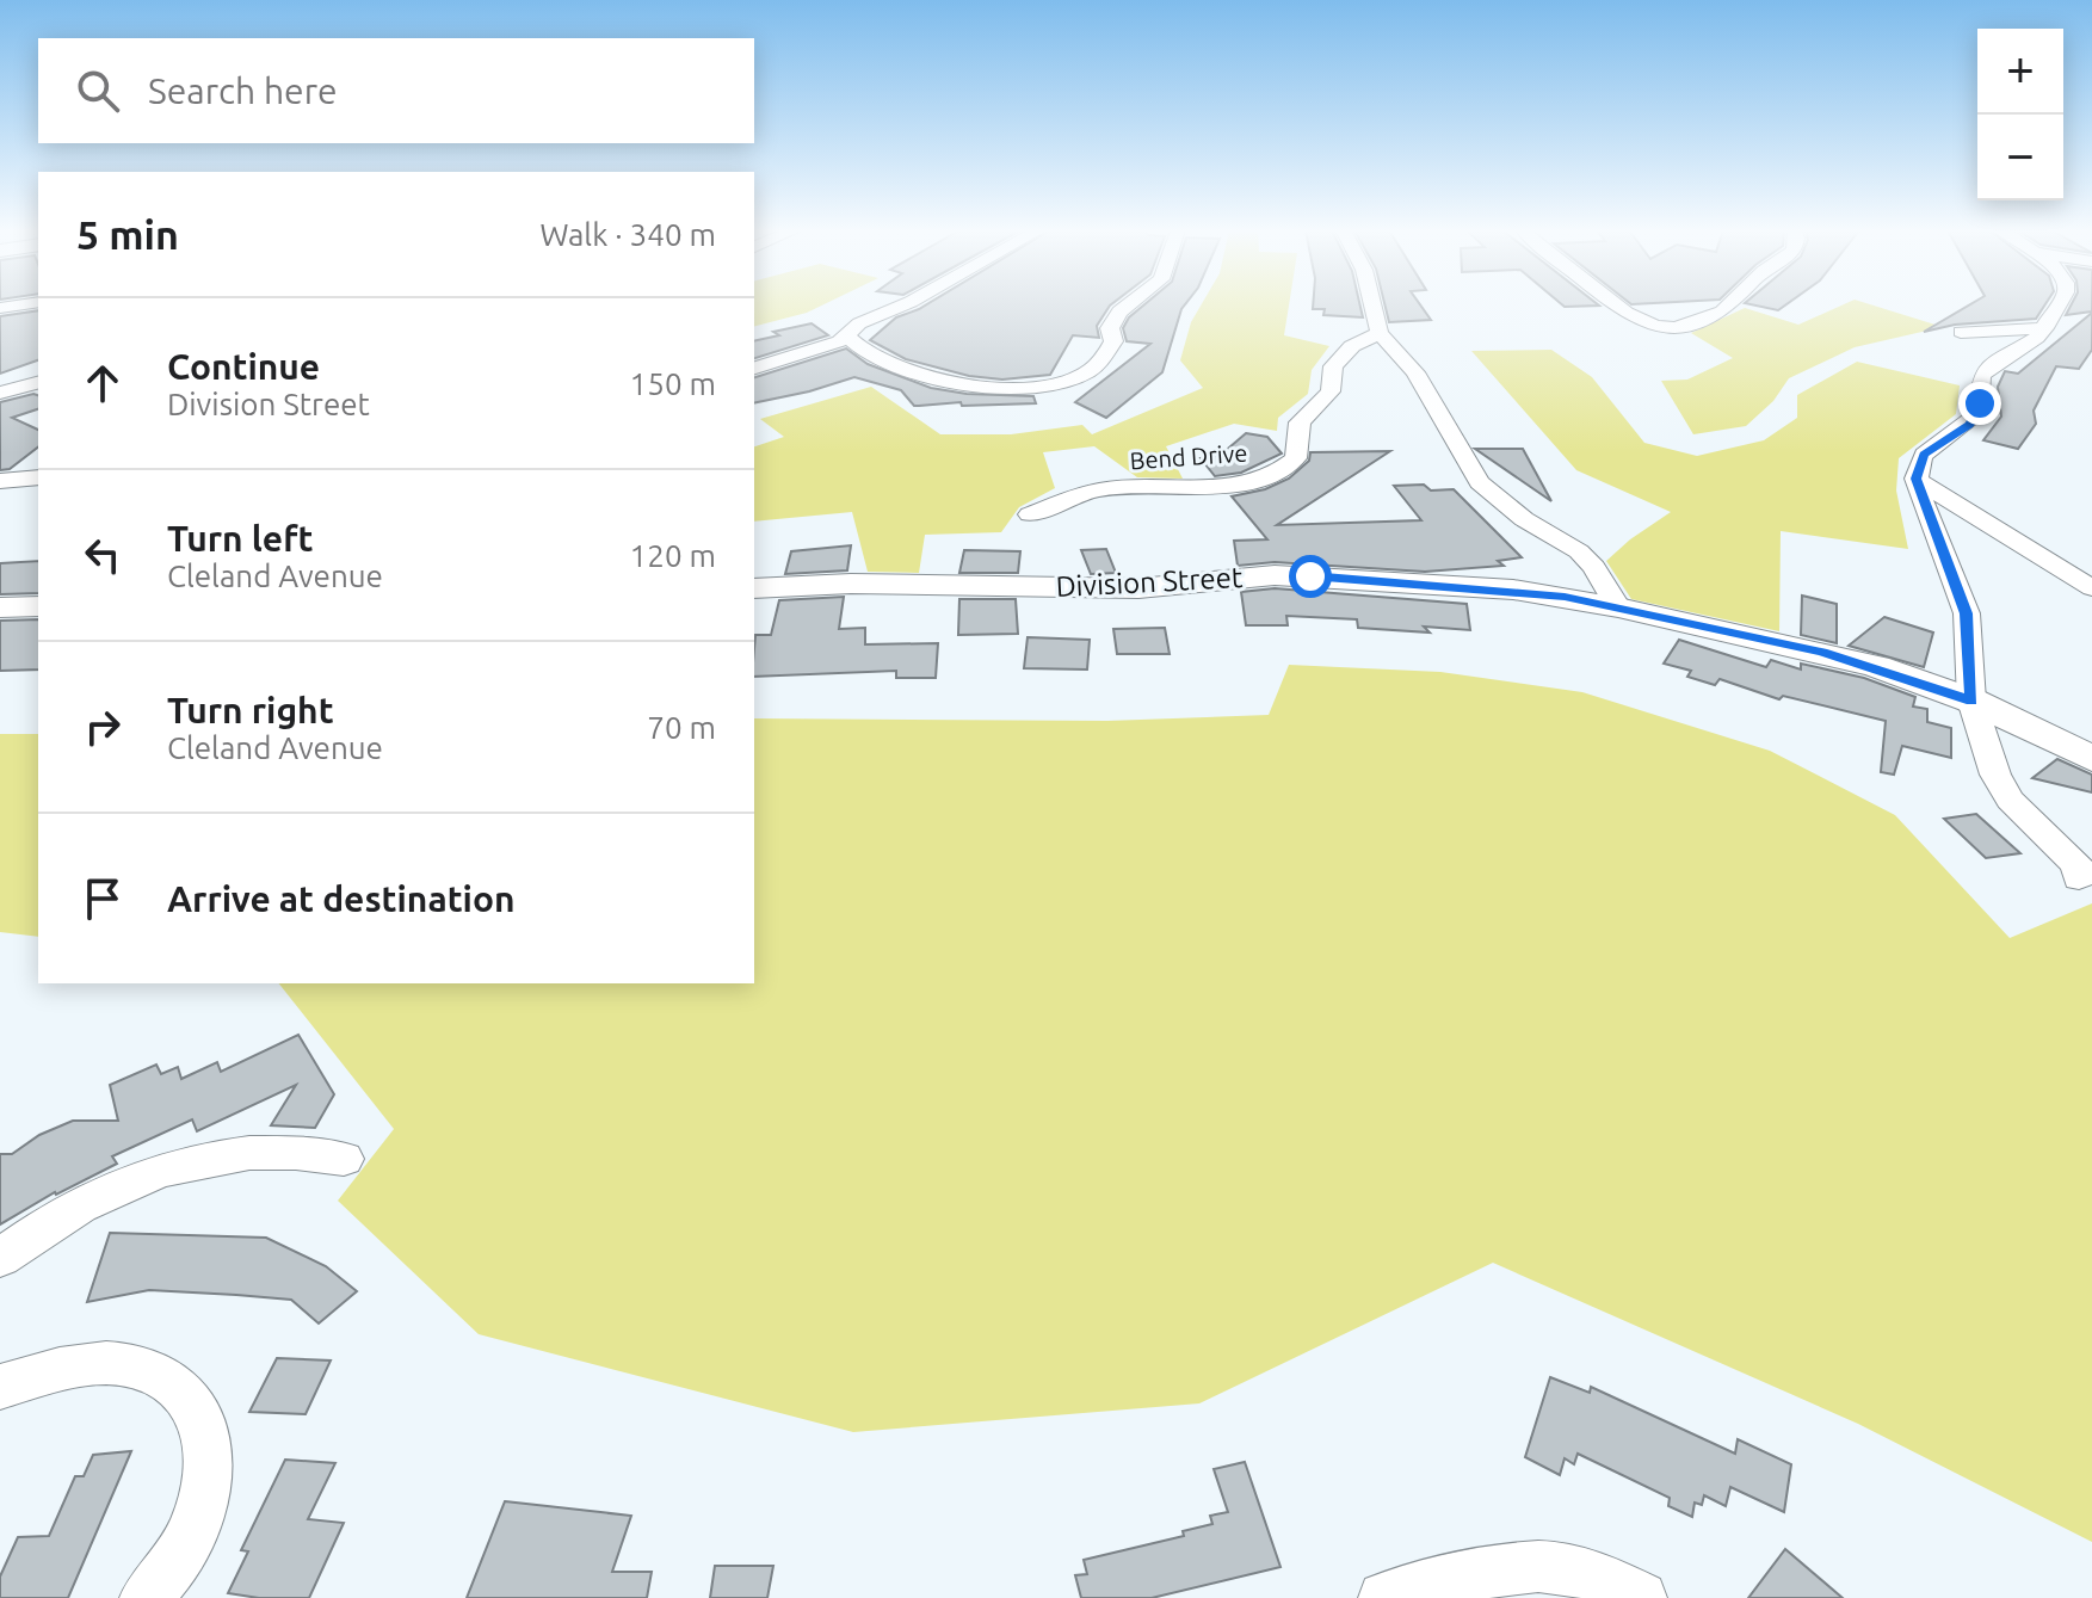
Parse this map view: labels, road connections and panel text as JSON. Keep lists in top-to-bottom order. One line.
{"streets":{"street":["Bend Drive","Division Street"]},"page":{"map_buttons":["+","−"],"search":"Search here","heading":["5 min","Walk · 340 m"],"list":[["Continue","Division Street","150 m"],["Turn left","Cleland Avenue","120 m"],["Turn right","Cleland Avenue","70 m"],"Arrive at destination"]}}
